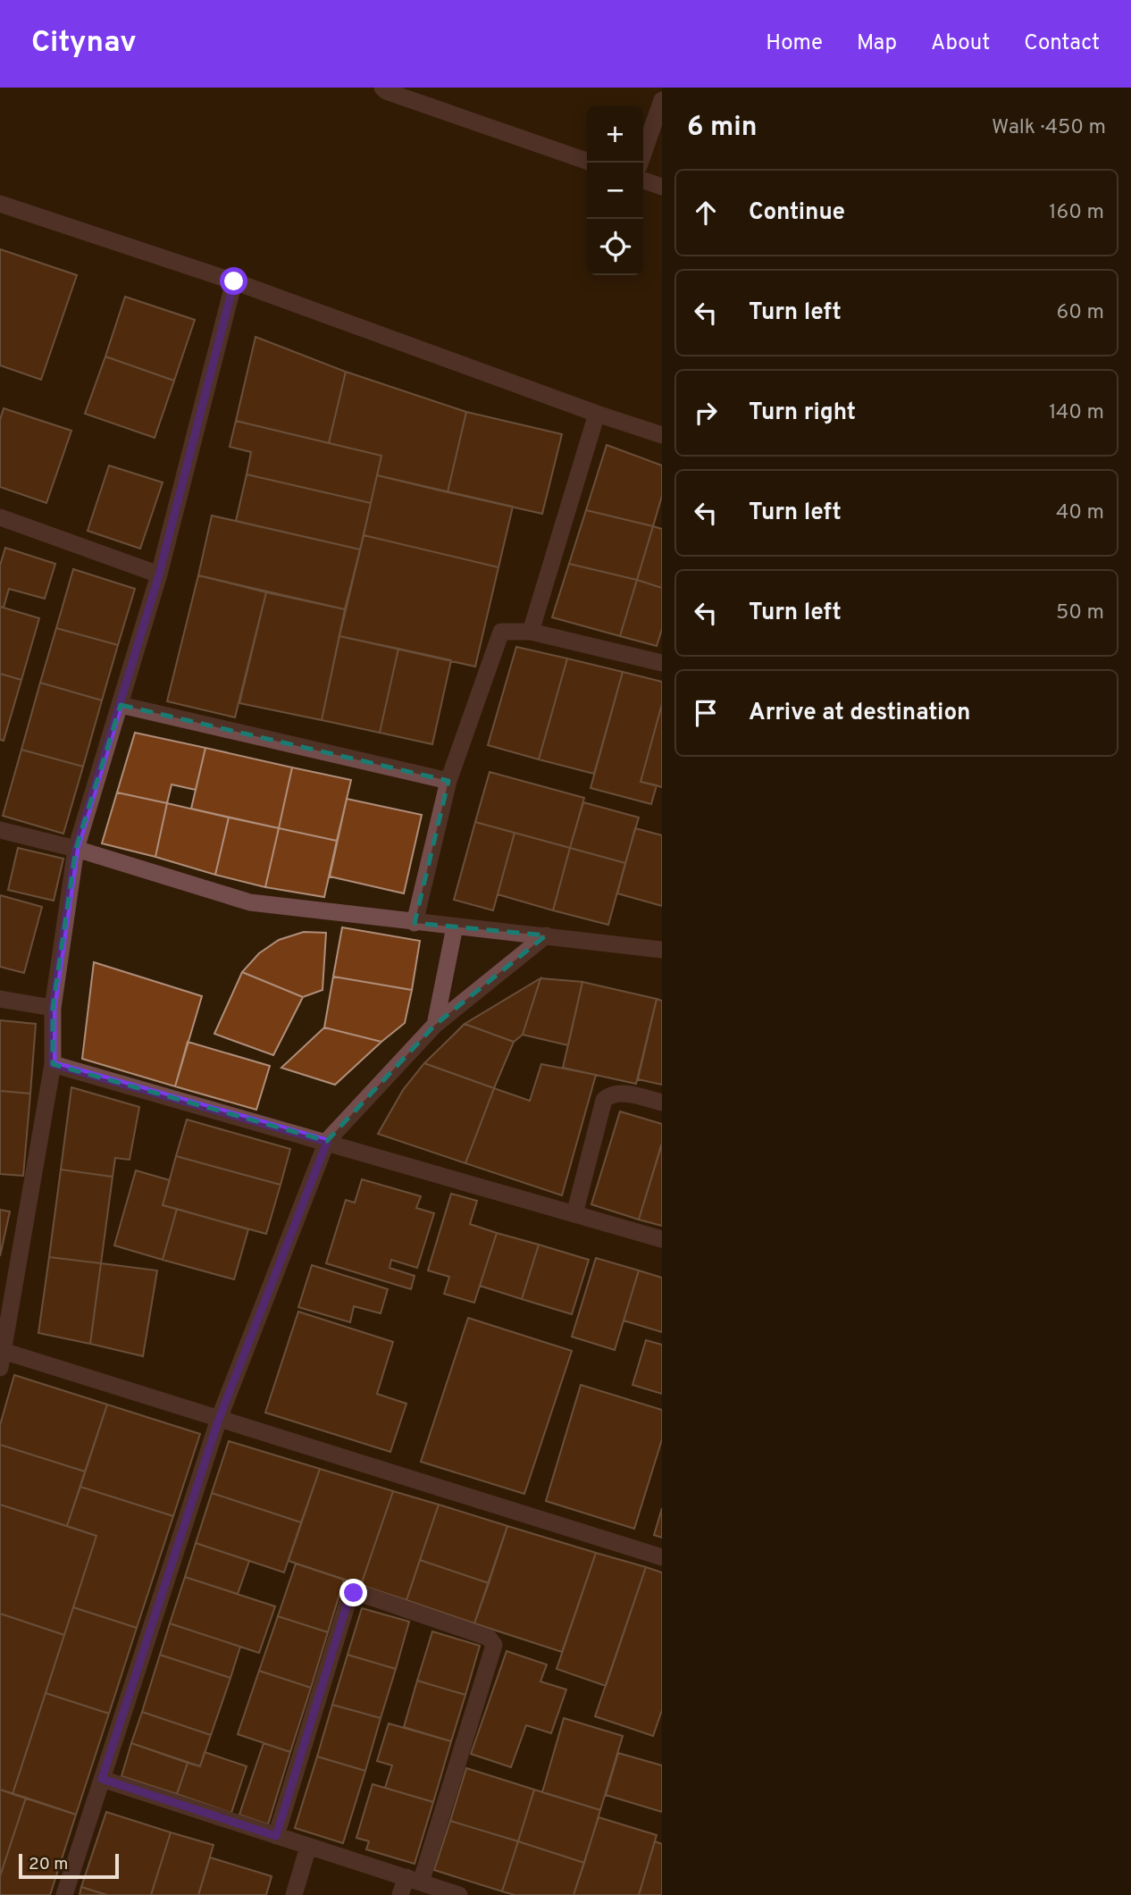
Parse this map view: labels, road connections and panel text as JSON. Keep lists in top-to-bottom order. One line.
{"scale_bar":"20 m","page":{"header":"Citynav","nav":["Home","Map","About","Contact"],"heading":["6 min","Walk · 450 m"],"map_buttons":["+","−"],"list":[["Continue","160 m"],["Turn left","60 m"],["Turn right","140 m"],["Turn left","40 m"],["Turn left","50 m"],"Arrive at destination"],"scale":"20 m"}}
